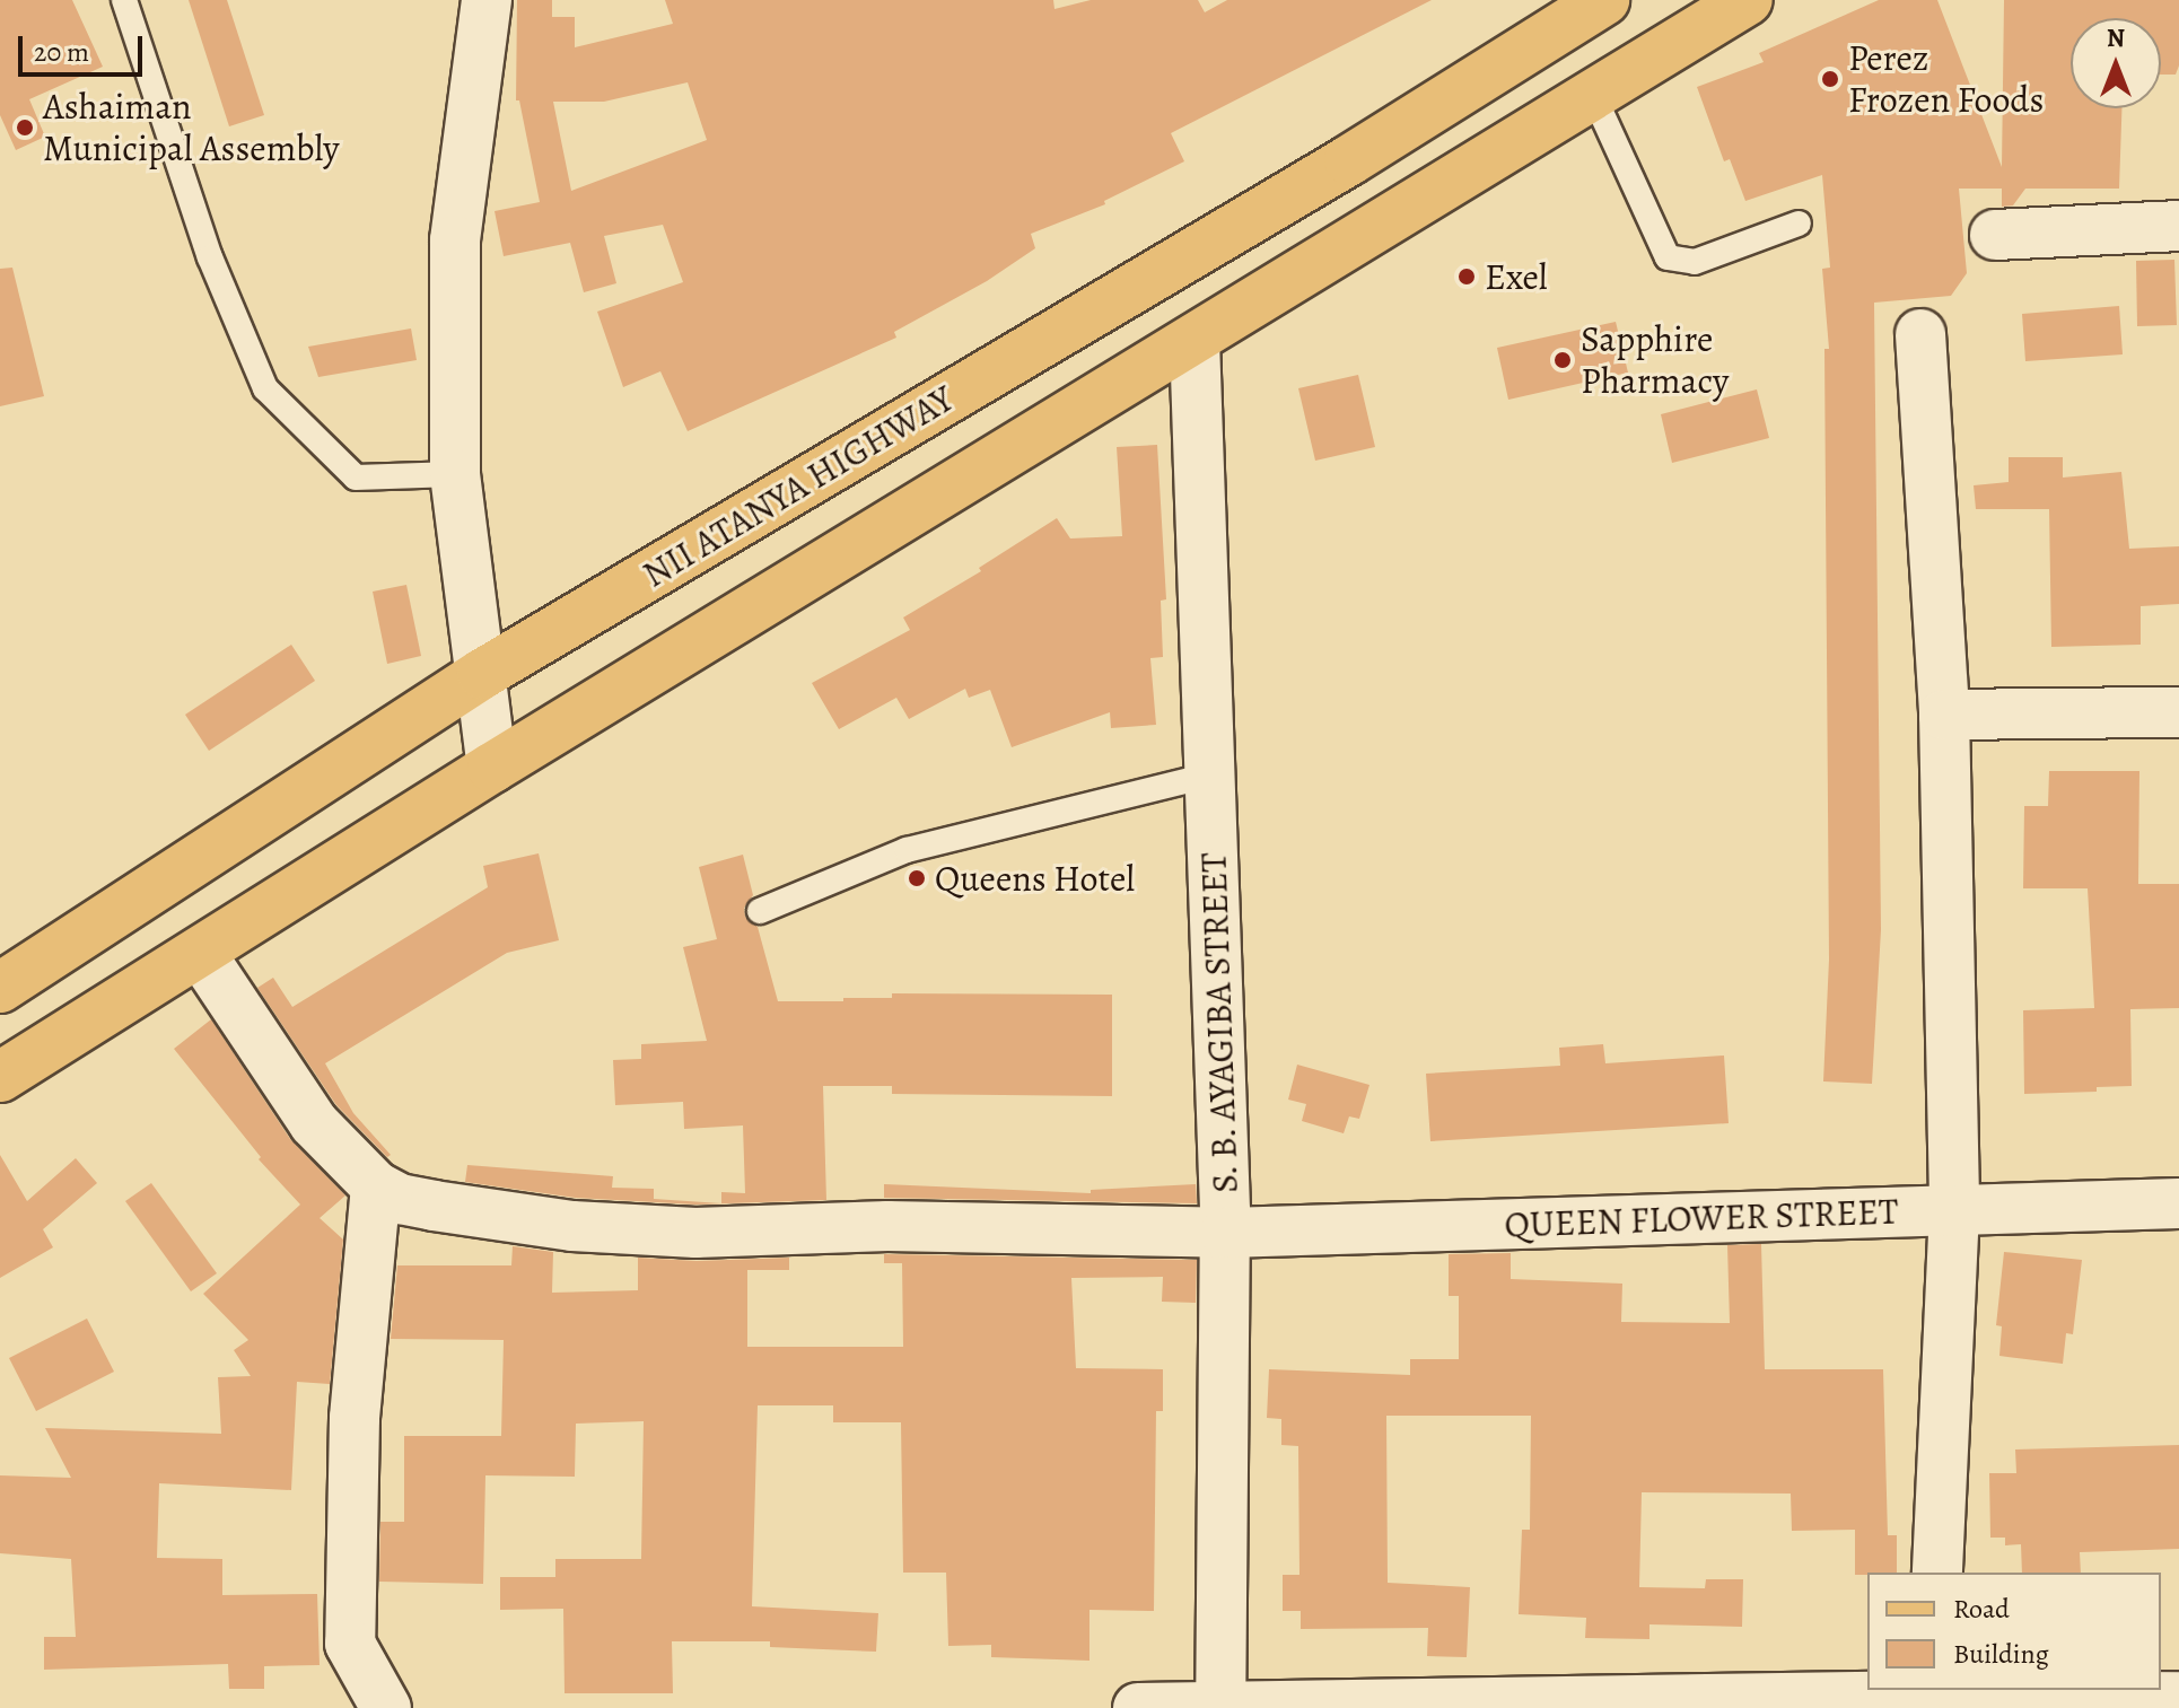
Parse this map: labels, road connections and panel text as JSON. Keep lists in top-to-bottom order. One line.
{"streets":{"main road":["NII ATANYA HIGHWAY"],"street":["S. B. AYAGIBA STREET","QUEEN FLOWER STREET"]},"crossings":[["S. B. AYAGIBA STREET","QUEEN FLOWER STREET"]],"places":["Perez Frozen Foods","Ashaiman Municipal Assembly","Exel","Sapphire Pharmacy","Queens Hotel"],"legend":["Road","Building"],"scale_bar":"20 m","north":"top"}
